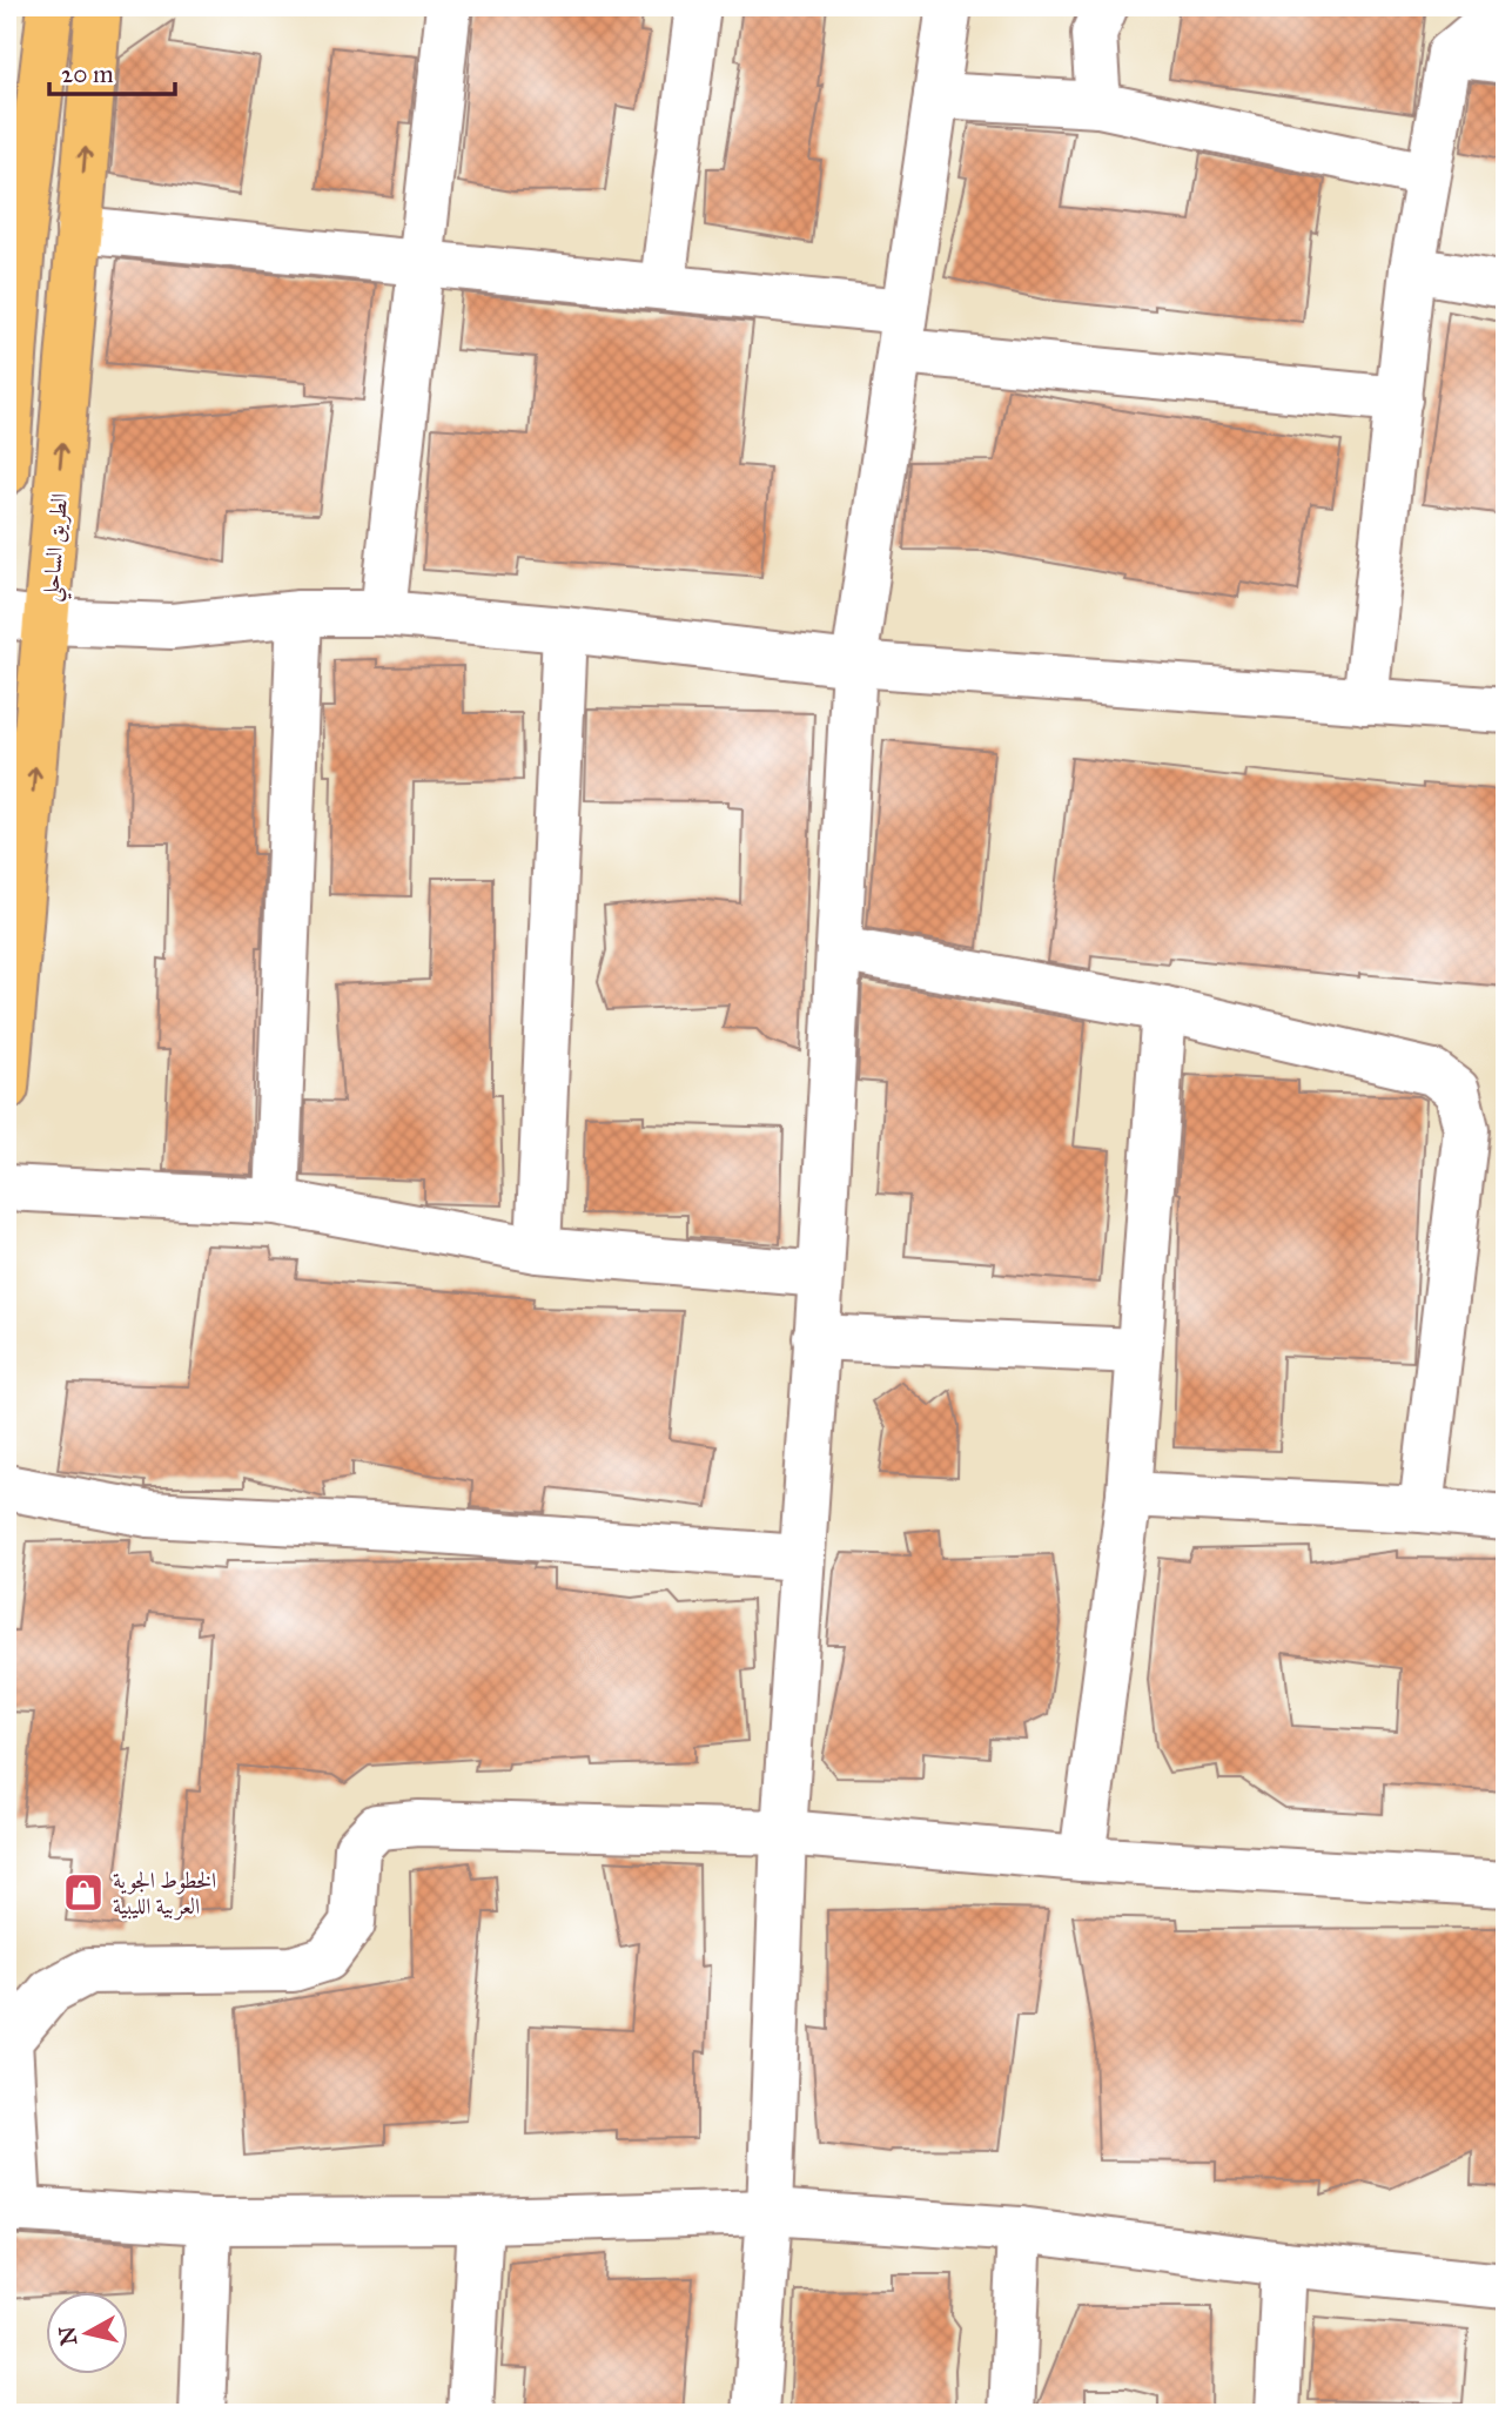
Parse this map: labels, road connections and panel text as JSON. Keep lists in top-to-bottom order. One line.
{"streets":{"highway":["الطريق الساحلي"]},"places":{"shop":["الخطوط الجوية العربية الليبية"]},"scale_bar":"20 m","north":"left"}
